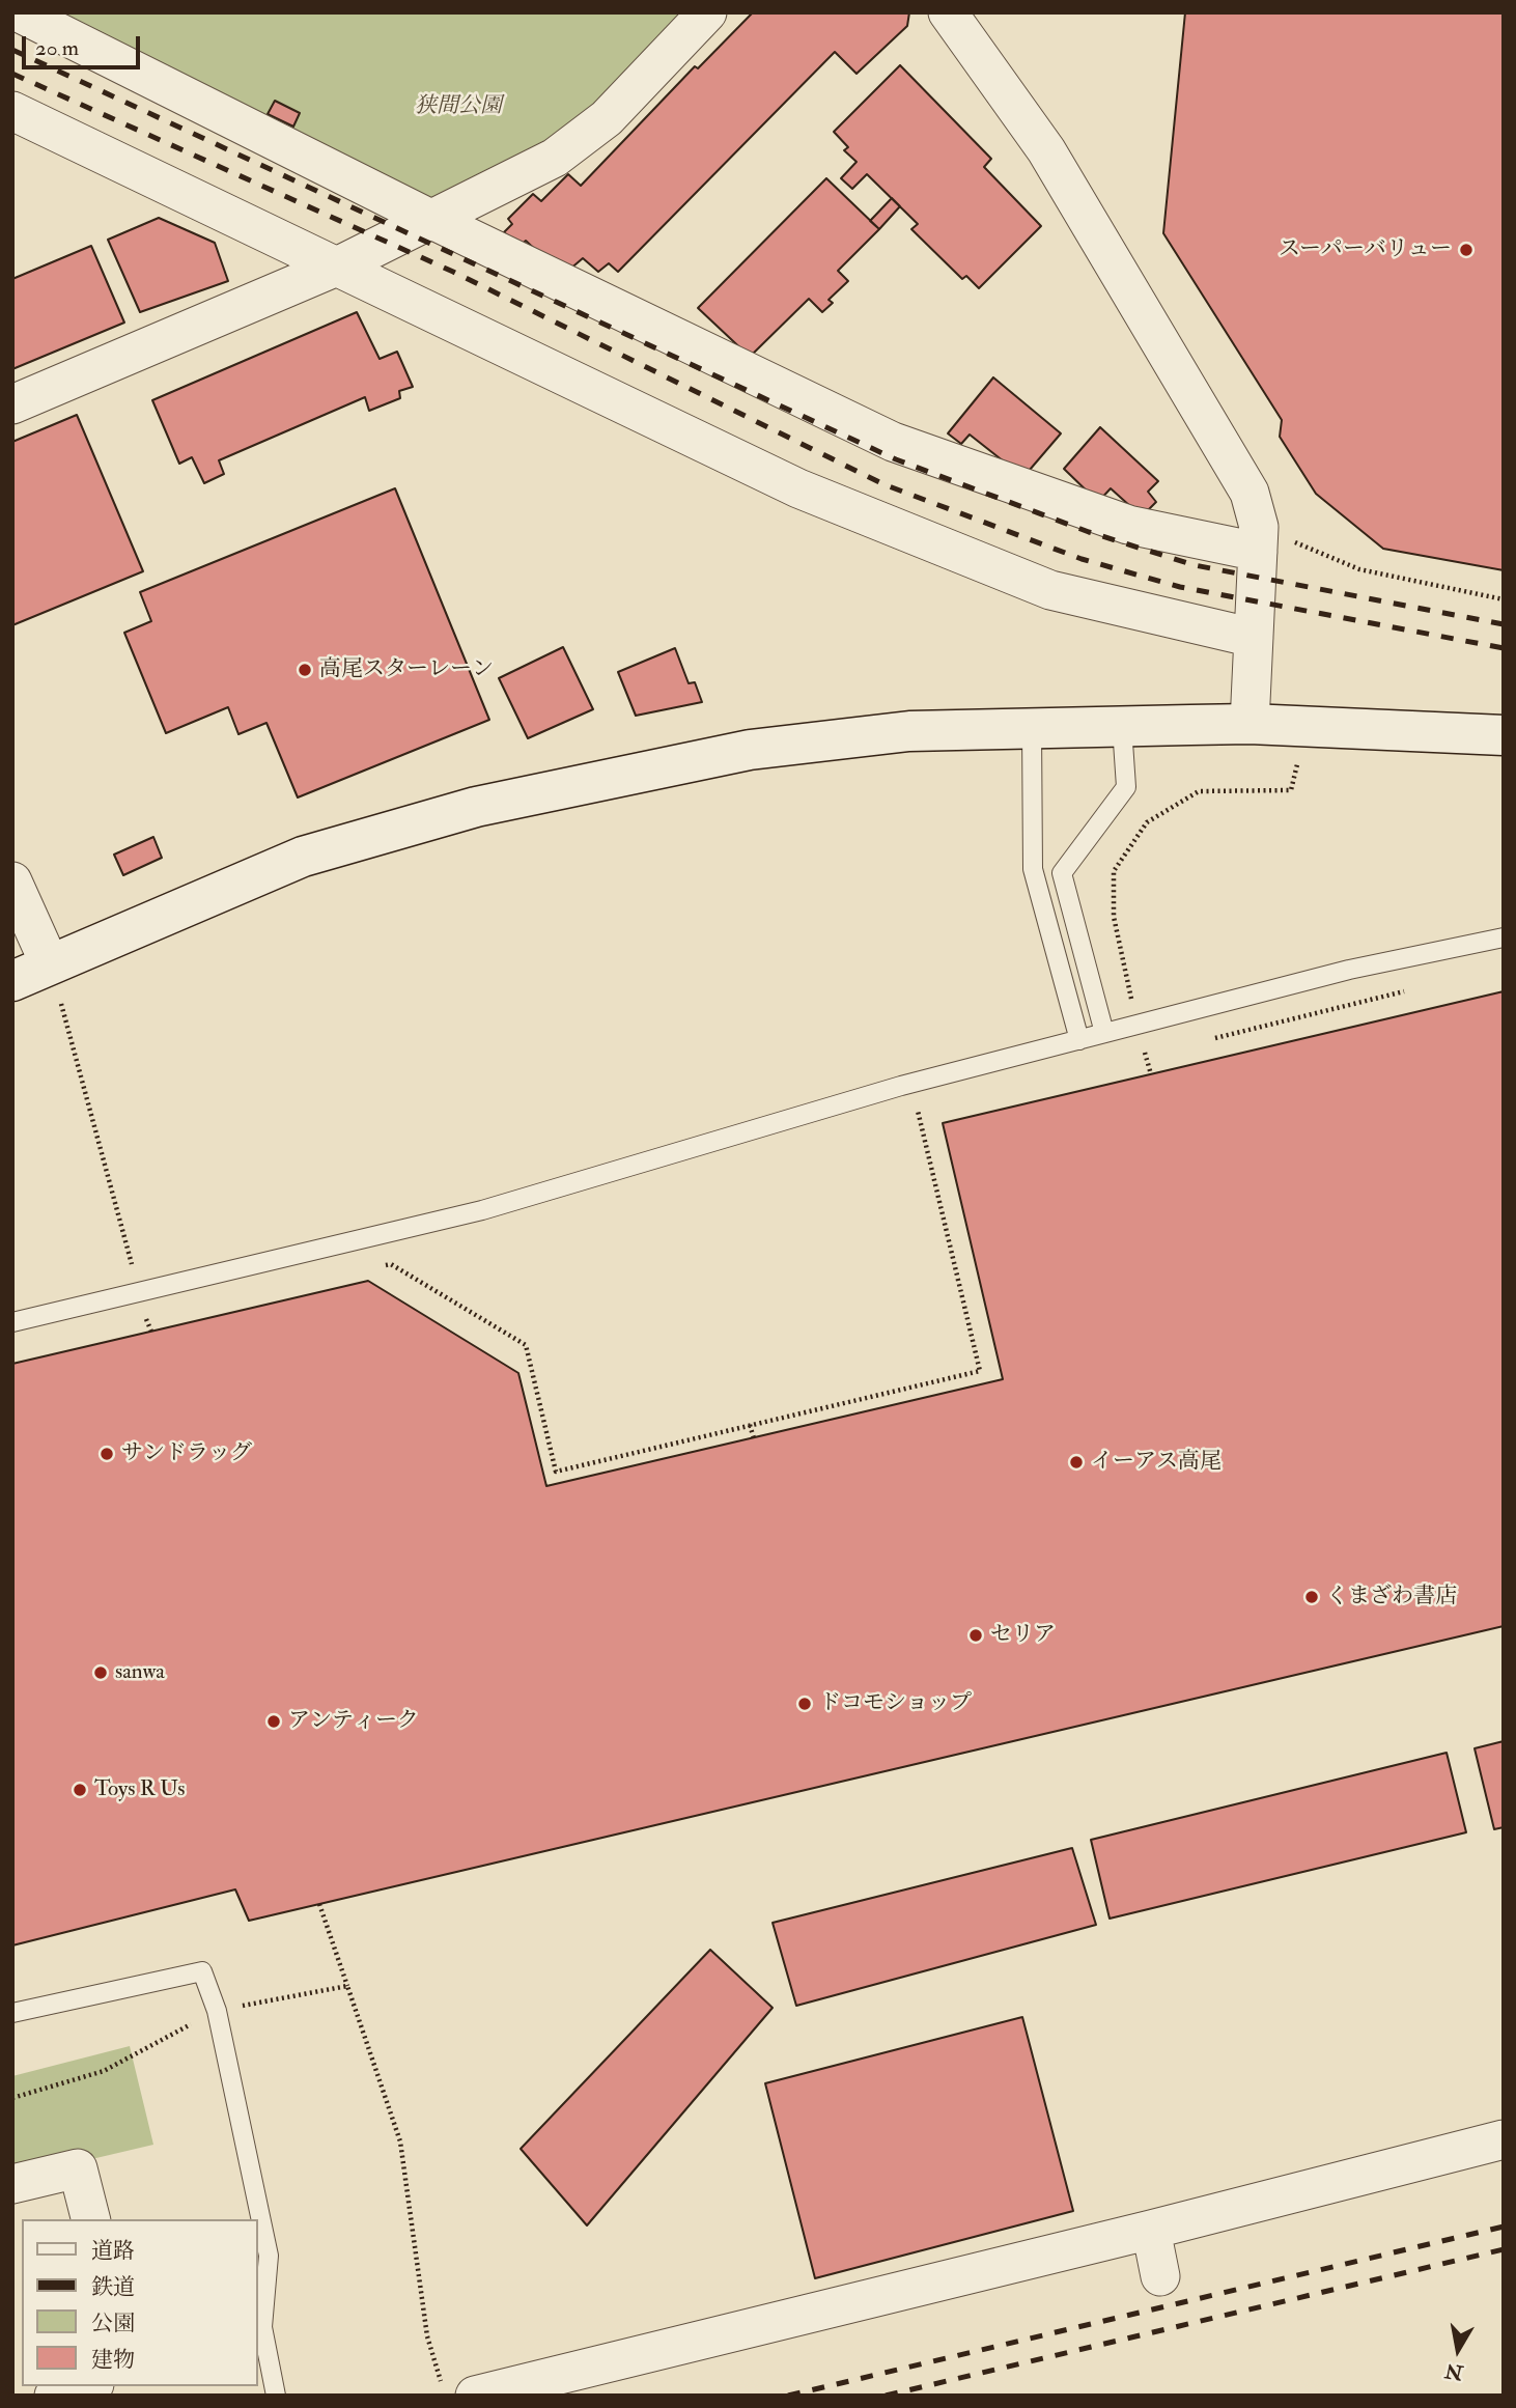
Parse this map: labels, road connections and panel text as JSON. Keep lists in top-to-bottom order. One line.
{"parks":["狭間公園"],"places":["スーパーバリュー","高尾スターレーン","サンドラッグ","イーアス高尾","くまざわ書店","セリア","sanwa","ドコモショップ","アンティーク","Toys R Us"],"legend":["道路","鉄道","公園","建物"],"scale_bar":"20 m","north":"bottom"}
